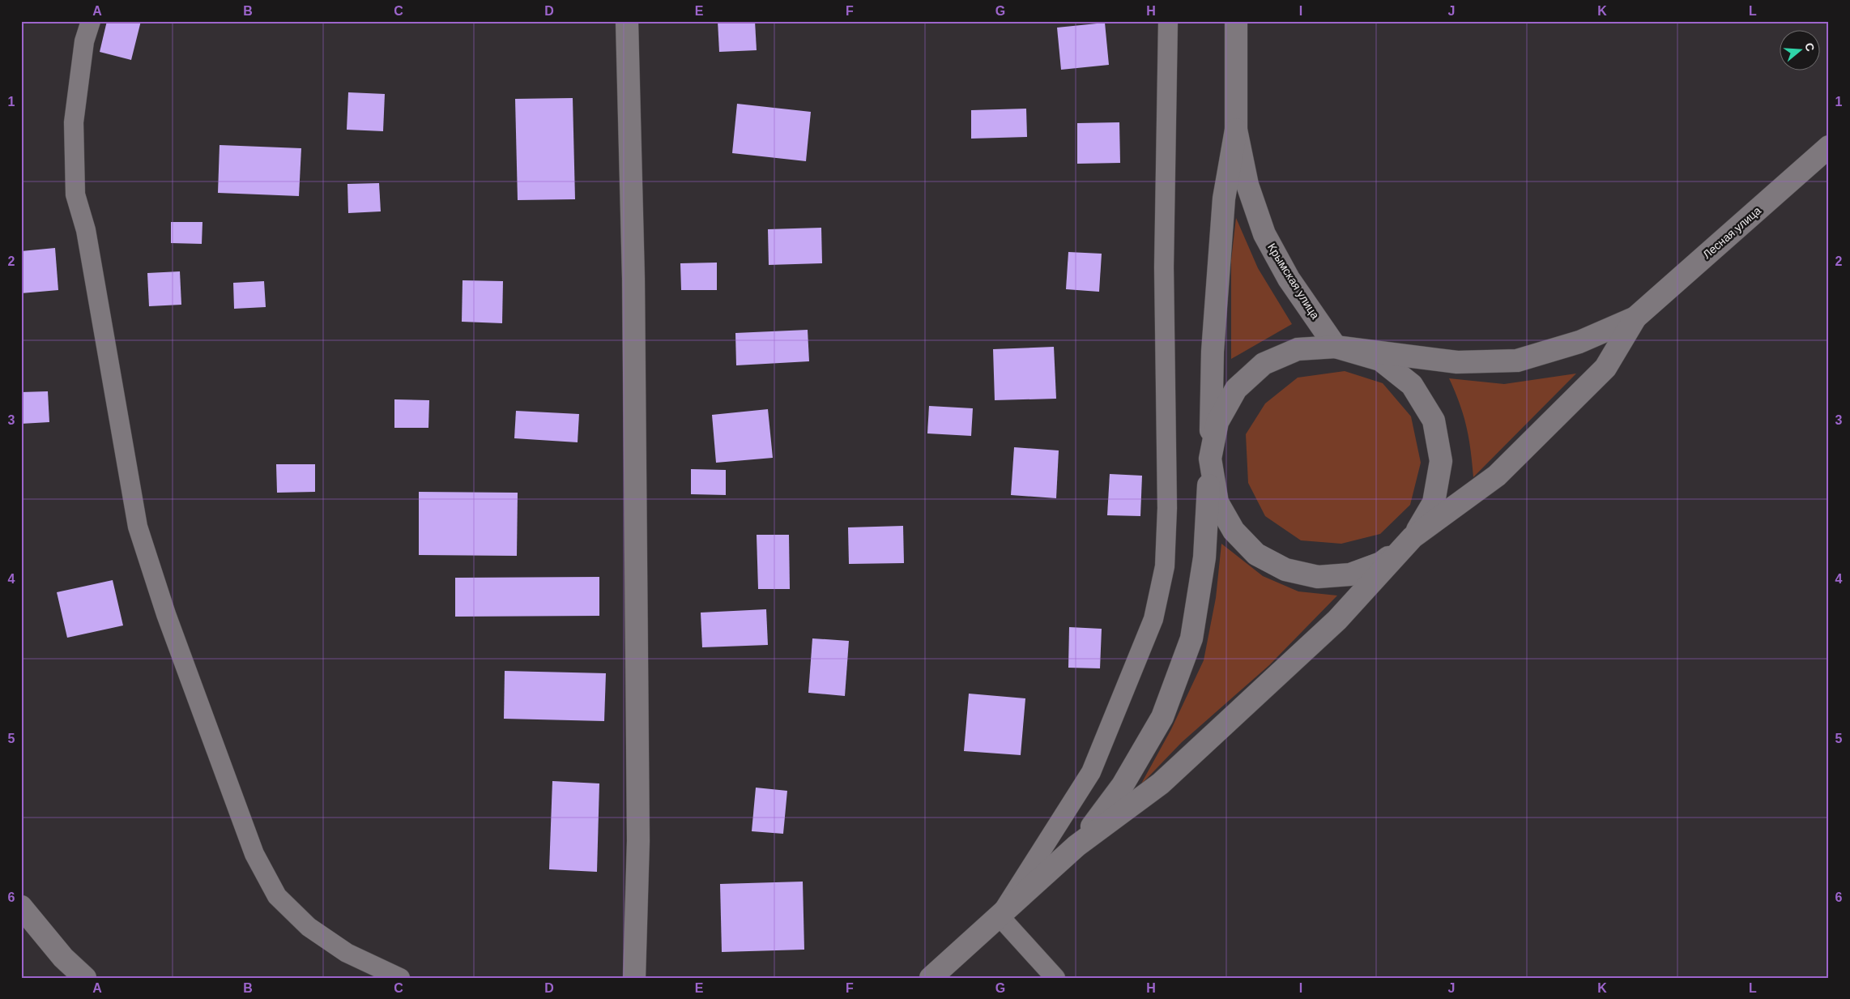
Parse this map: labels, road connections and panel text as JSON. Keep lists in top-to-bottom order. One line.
{"streets":{"street":["Лесная улица","Крымская улица"]},"north":"right","grid":{"columns":["A","B","C","D","E","F","G","H","I","J","K","L"],"rows":["1","2","3","4","5","6"]}}
